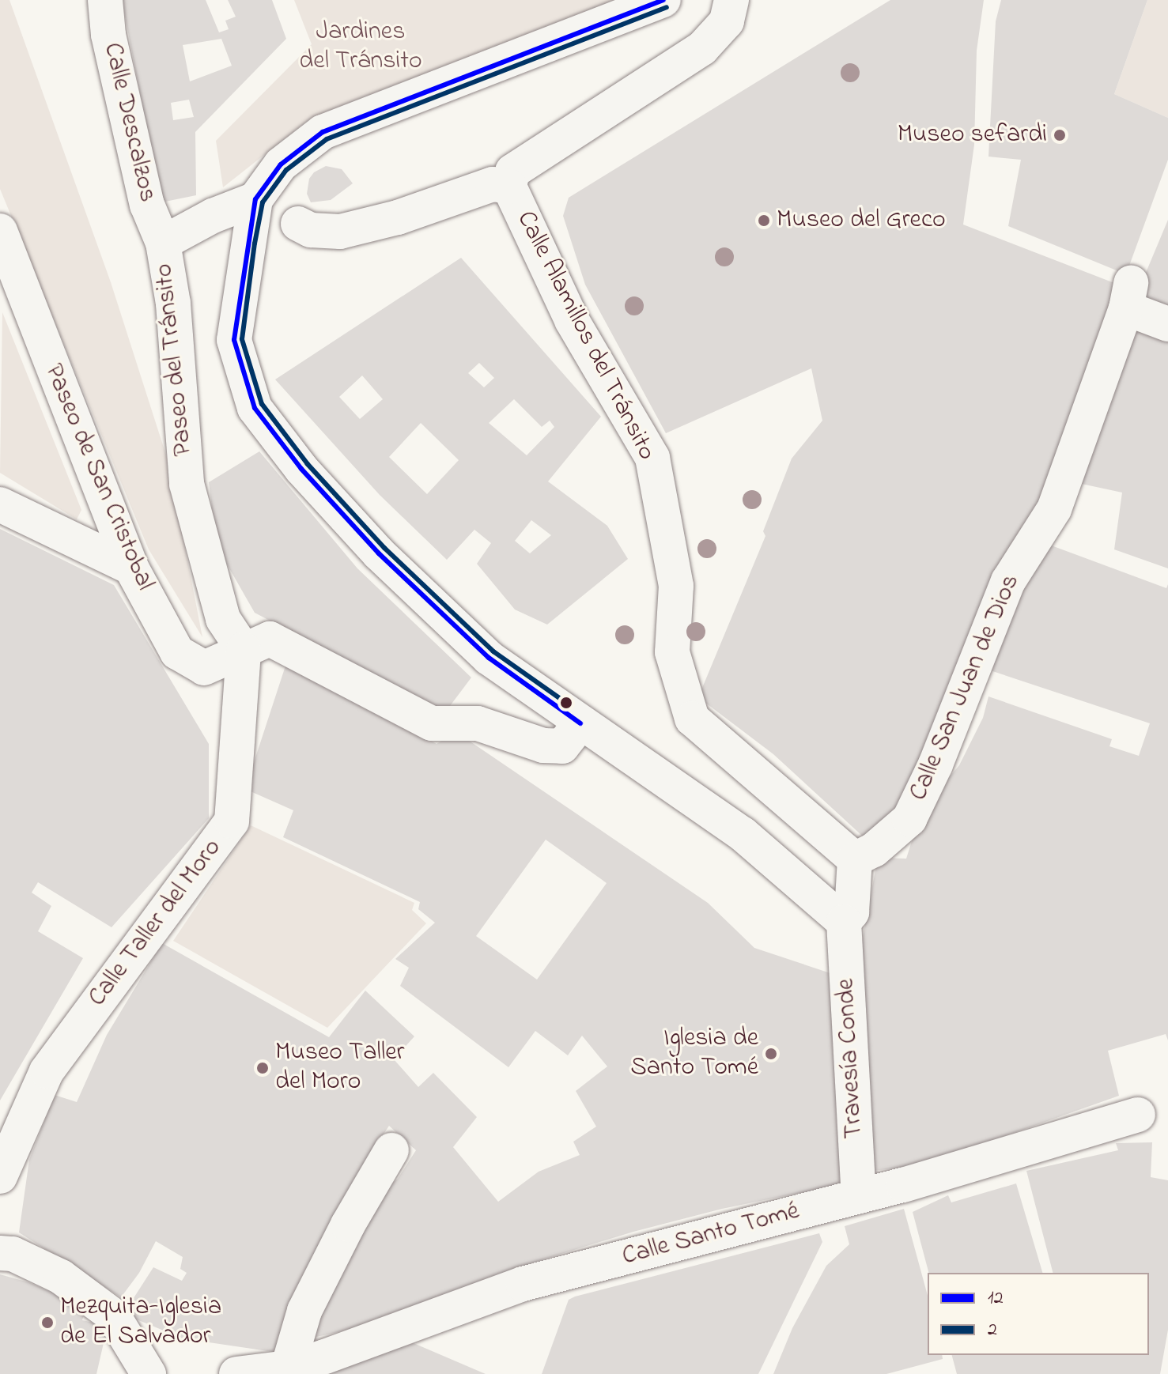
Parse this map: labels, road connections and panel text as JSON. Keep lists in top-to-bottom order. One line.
{"streets":{"street":["Calle Descalzos","Calle Alamillos del Tránsito","Paseo del Tránsito","Paseo de San Cristobal","Calle San Juan de Dios","Calle Taller del Moro","Travesía Conde","Calle Santo Tomé"]},"crossings":[["Calle Descalzos","Paseo del Tránsito"],["Calle Alamillos del Tránsito","Calle San Juan de Dios"],["Paseo del Tránsito","Paseo de San Cristobal"],["Paseo del Tránsito","Calle Taller del Moro"],["Paseo de San Cristobal","Calle Taller del Moro"],["Travesía Conde","Calle Santo Tomé"]],"parks":["Jardines del Tránsito"],"places":["Museo sefardi","Museo del Greco","Iglesia de Santo Tomé","Museo Taller del Moro","Mezquita-Iglesia de El Salvador"],"lines":["transit line 12","transit line 2"],"legend":["12","2"]}
